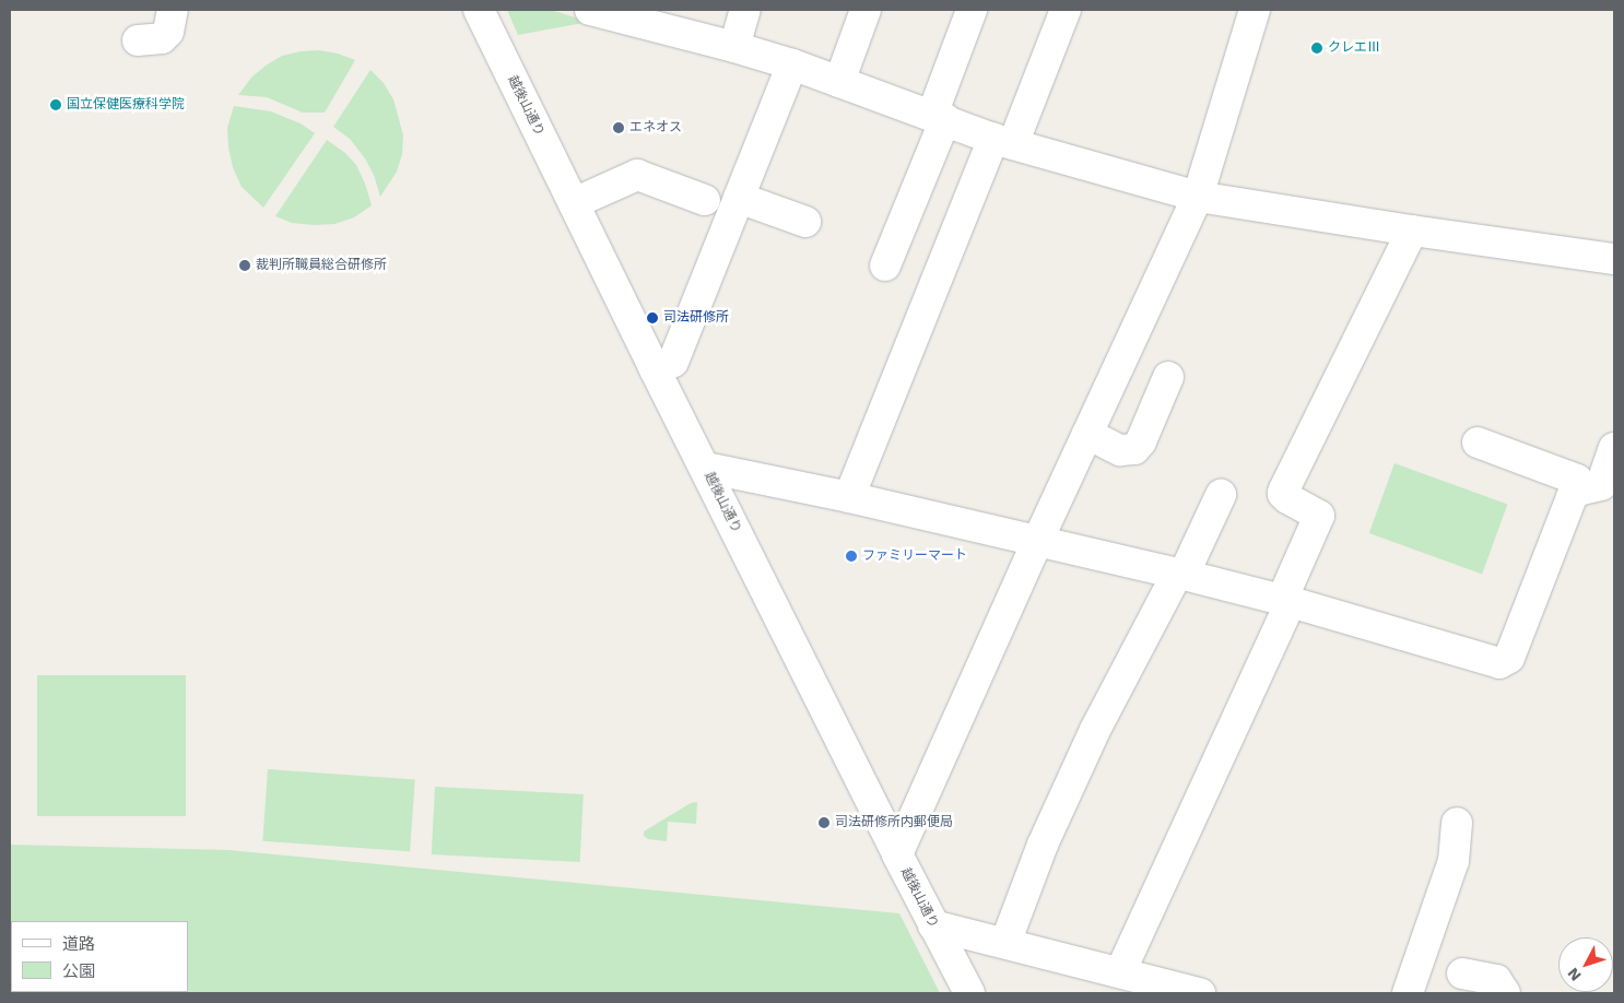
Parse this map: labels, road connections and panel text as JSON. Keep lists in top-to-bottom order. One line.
{"streets":{"street":["越後山通り"]},"places":["クレエⅢ","国立保健医療科学院","エネオス","裁判所職員総合研修所","司法研修所","ファミリーマート","司法研修所内郵便局"],"legend":["道路","公園"],"north":"bottom left"}
